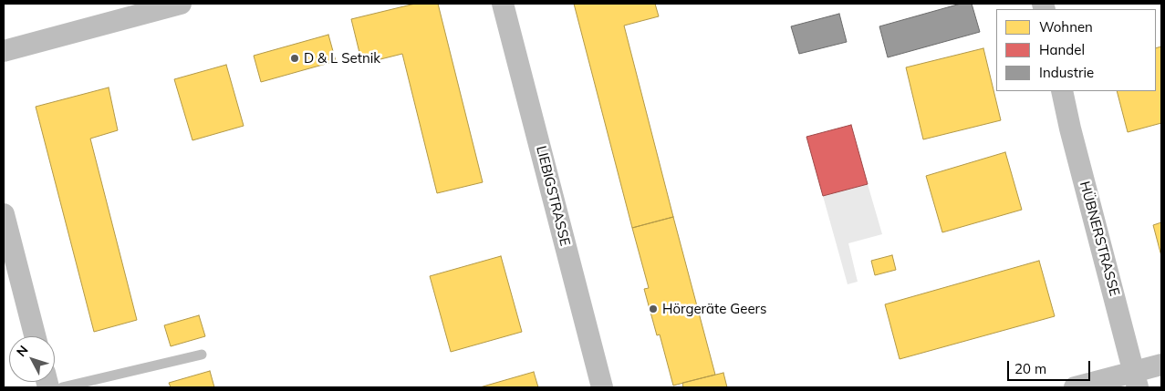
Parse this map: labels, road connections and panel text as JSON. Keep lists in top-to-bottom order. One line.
{"streets":{"street":["LIEBIGSTRASSE","HÜBNERSTRASSE"]},"places":["D & L Setnik","Hörgeräte Geers"],"legend":["Wohnen","Handel","Industrie"],"scale_bar":"20 m","north":"top left"}
